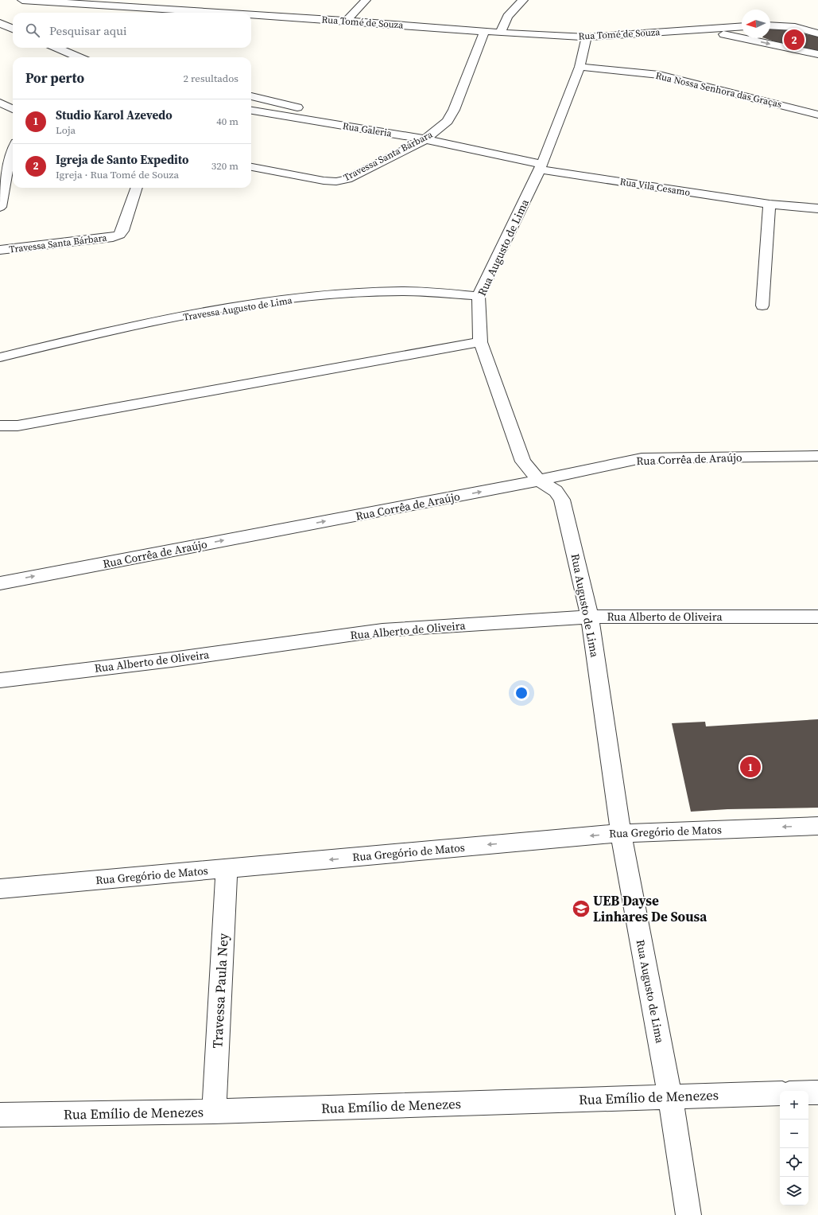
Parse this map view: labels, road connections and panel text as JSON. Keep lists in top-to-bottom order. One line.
{"streets":{"street":["Rua Tomé de Souza","Rua Nossa Senhora das Graças","Rua Galeria","Travessa Santa Bárbara","Rua Vila Cesamo","Rua Augusto de Lima","Travessa Augusto de Lima","Rua Corrêa de Araújo","Rua Alberto de Oliveira","Rua Gregório de Matos","Travessa Paula Ney","Rua Emílio de Menezes"]},"crossings":[["Rua Tomé de Souza","Travessa Santa Bárbara"],["Rua Tomé de Souza","Rua Augusto de Lima"],["Rua Nossa Senhora das Graças","Rua Augusto de Lima"],["Rua Galeria","Travessa Santa Bárbara"],["Rua Galeria","Rua Vila Cesamo"],["Rua Galeria","Rua Augusto de Lima"],["Rua Vila Cesamo","Rua Augusto de Lima"],["Rua Augusto de Lima","Travessa Augusto de Lima"],["Rua Augusto de Lima","Rua Corrêa de Araújo"],["Rua Augusto de Lima","Rua Alberto de Oliveira"],["Rua Augusto de Lima","Rua Gregório de Matos"],["Rua Augusto de Lima","Rua Emílio de Menezes"],["Rua Gregório de Matos","Travessa Paula Ney"],["Travessa Paula Ney","Rua Emílio de Menezes"]],"one_way":["Rua Gregório de Matos"],"places":{"school or university":["UEB Dayse Linhares De Sousa"]},"north":"left","page":{"search":"Pesquisar aqui","pins":["2","1"],"heading":["Por perto","2 resultados"],"list":[{"mark":"1","name":"Studio Karol Azevedo","note":"Loja","value":"40 m"},{"mark":"2","name":"Igreja de Santo Expedito","note":"Igreja · Rua Tomé de Souza","value":"320 m"}],"map_buttons":["+","−"]}}
